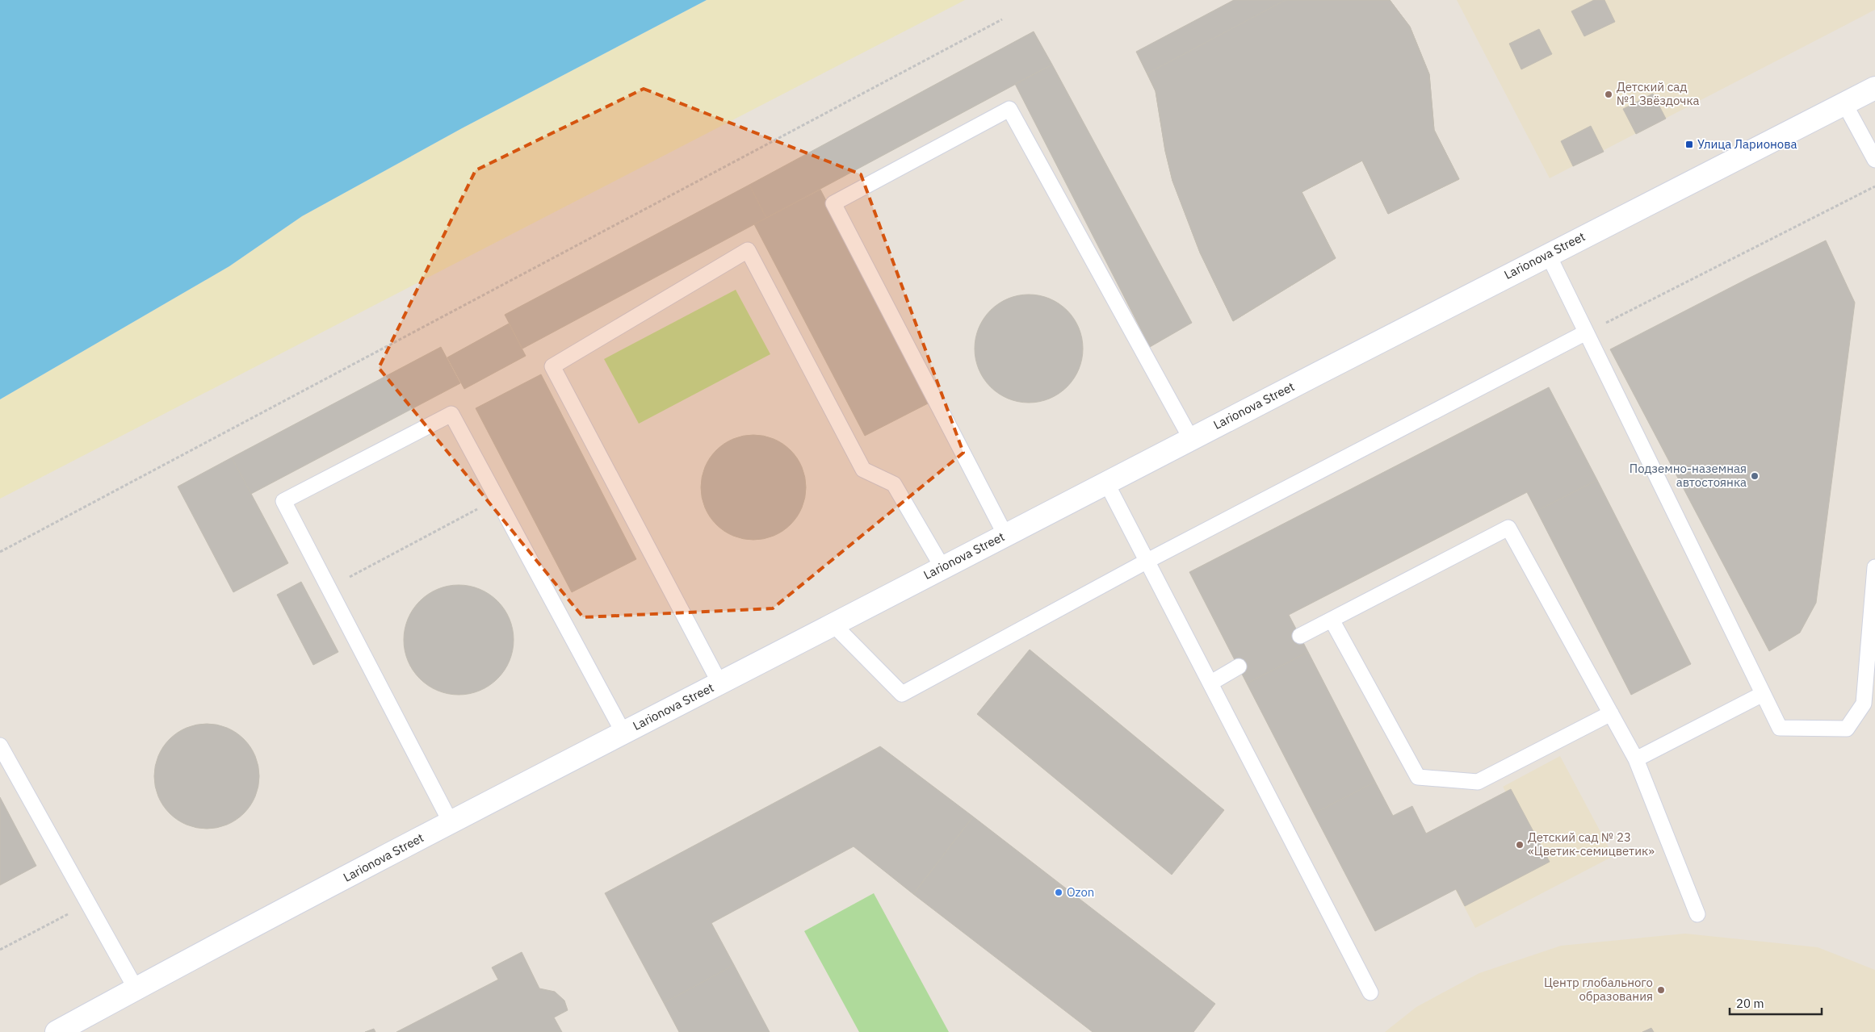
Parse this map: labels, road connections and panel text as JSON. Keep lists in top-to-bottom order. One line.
{"streets":{"street":["Larionova Street"]},"places":{"other":["Детский сад №1 Звёздочка","Подземно-наземная автостоянка","Детский сад № 23 «Цветик-семицветик»","Ozon","Центр глобального образования"],"transit":["Улица Ларионова"]},"scale_bar":"20 m"}
